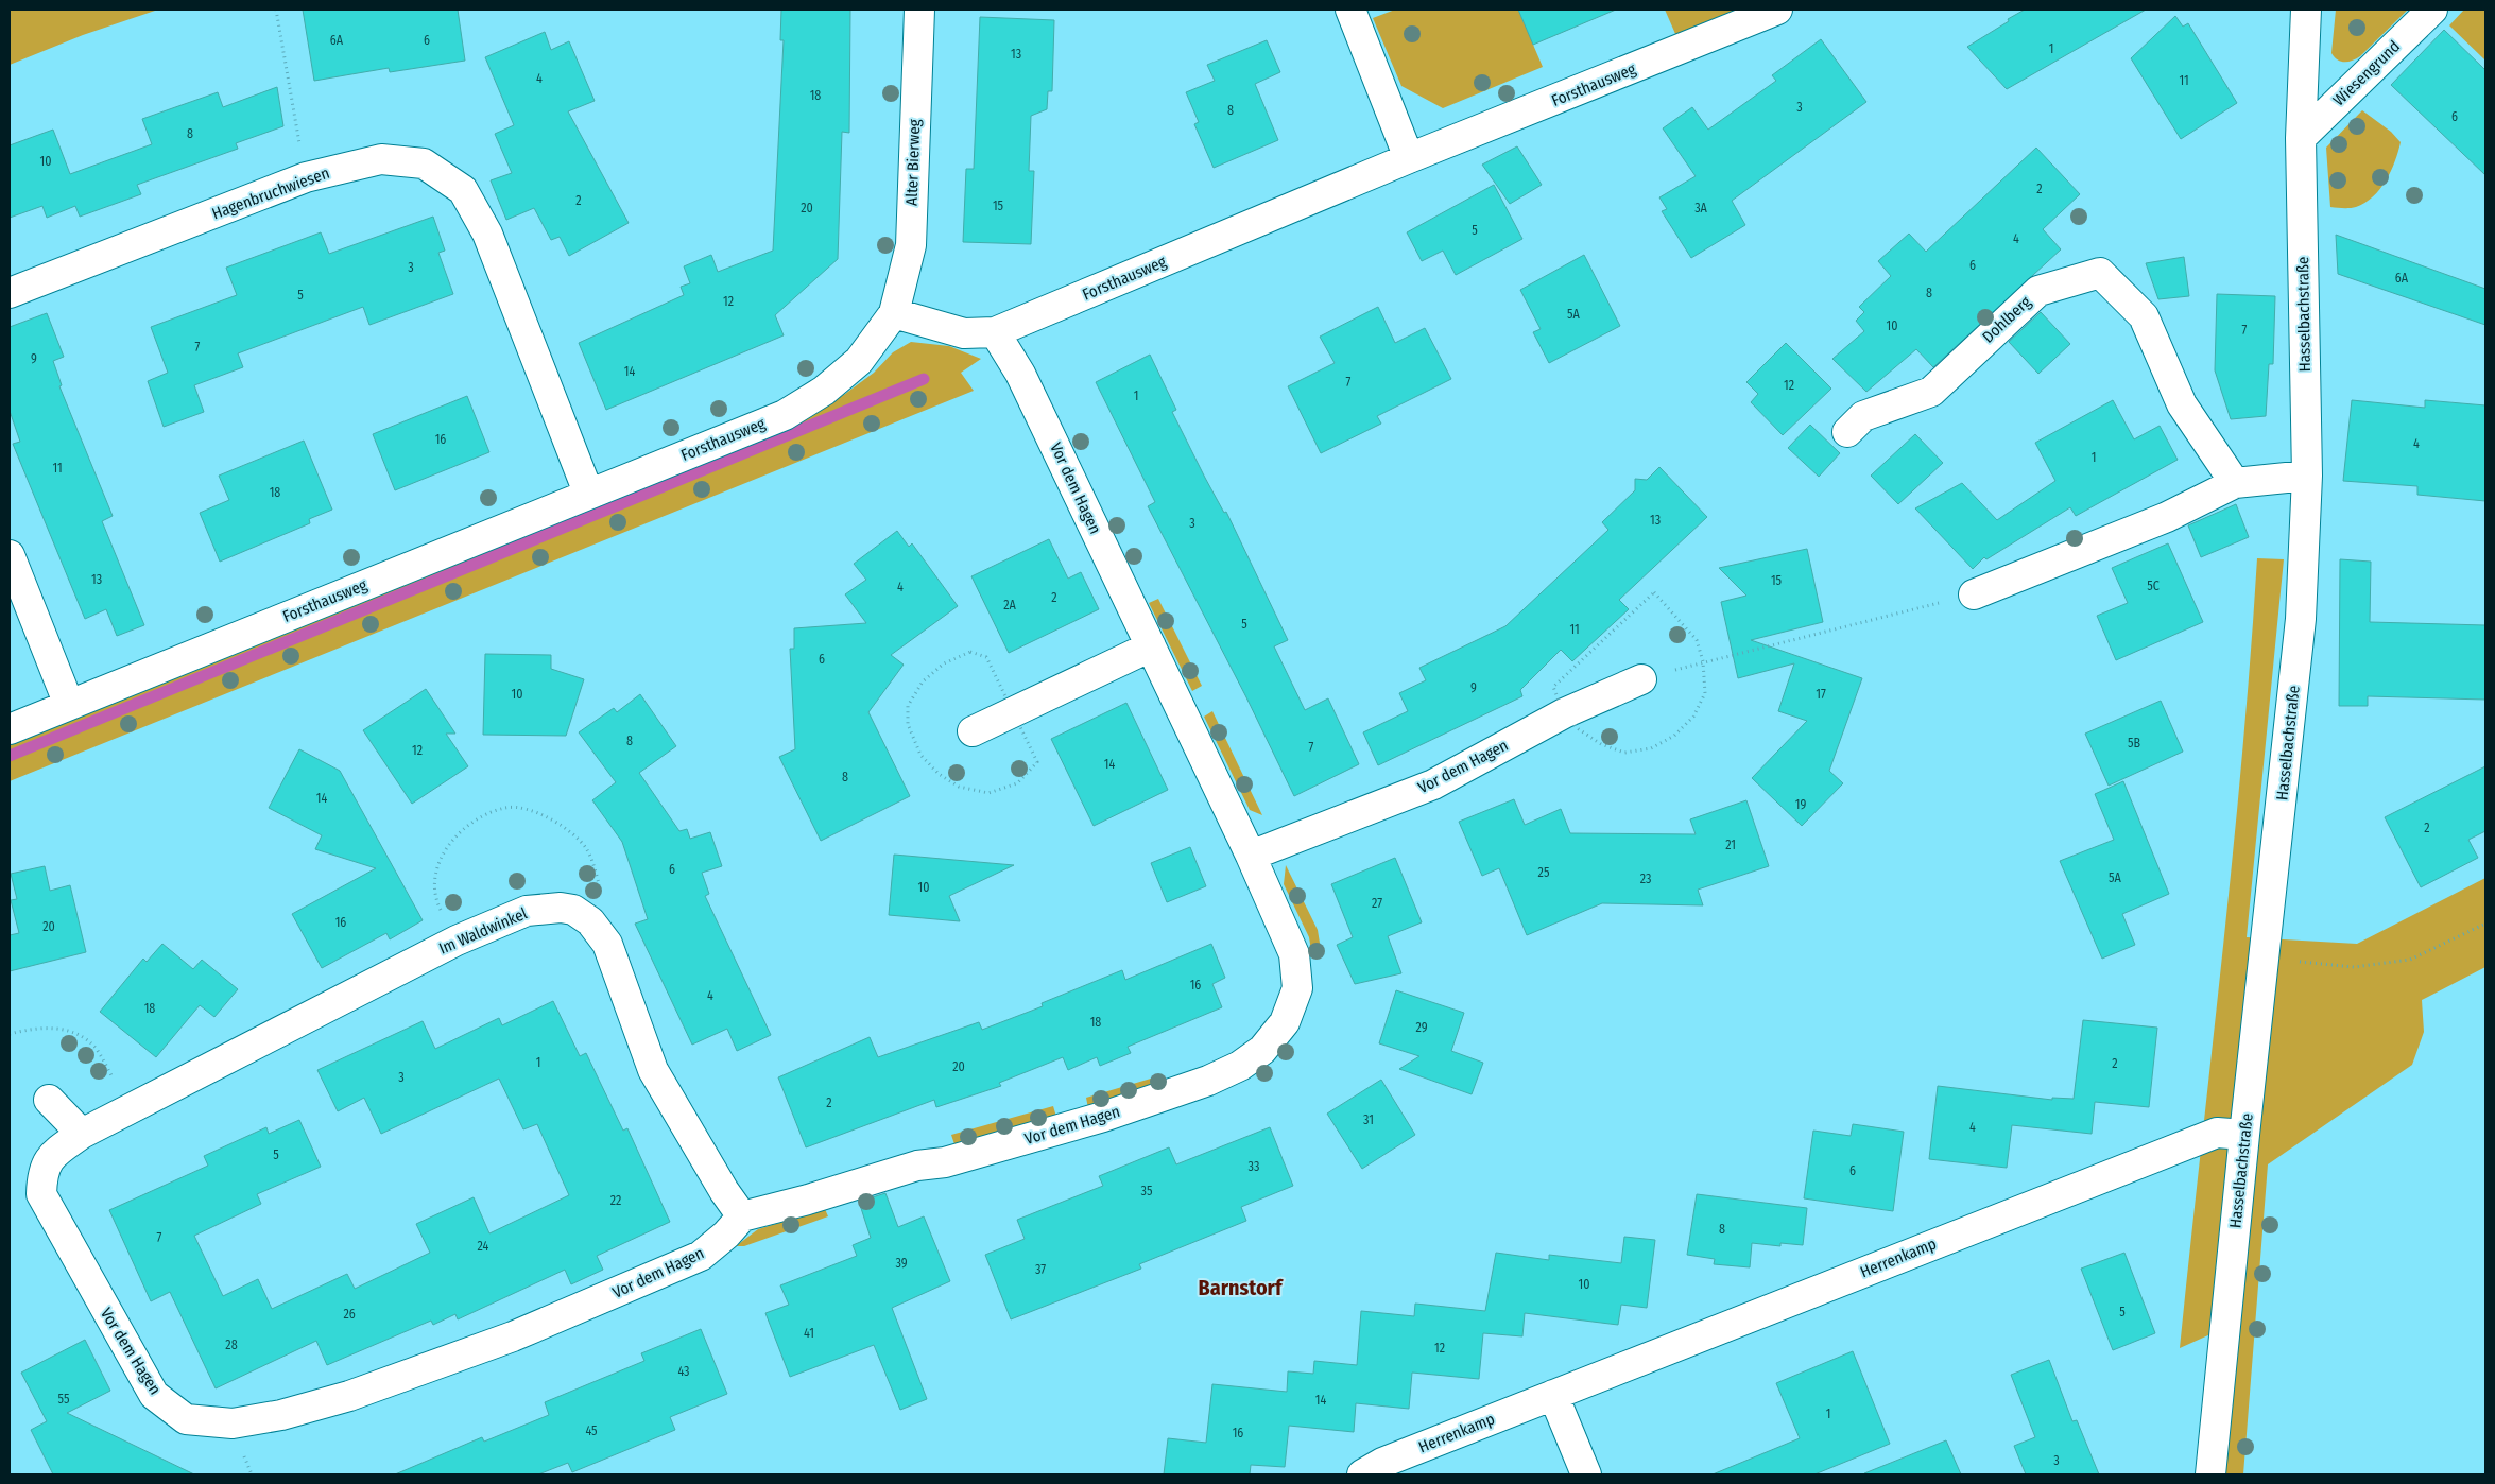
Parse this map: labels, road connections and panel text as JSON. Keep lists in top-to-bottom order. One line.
{"streets":{"street":["Wiesengrund","Forsthausweg","Alter Bierweg","Hagenbruchwiesen","Hasselbachstraße","Dohlberg","Vor dem Hagen","Im Waldwinkel","Herrenkamp"]},"crossings":[["Wiesengrund","Hasselbachstraße"],["Forsthausweg","Alter Bierweg"],["Forsthausweg","Hagenbruchwiesen"],["Forsthausweg","Vor dem Hagen"],["Hasselbachstraße","Herrenkamp"],["Vor dem Hagen","Im Waldwinkel"]],"districts":["Barnstorf"],"house_numbers":["6A","6","1","13","4","11","18","3","8","6","8","10","2","2","15","20","3A","5","4","6","3","6A","8","5","12","5A","10","7","7","9","14","7","12","1","16","4","1","11","18","13","3","13","15","5C","4","2","2A","5","11","6","9","10","17","8","5B","7","12","14","8","14","19","2","21","6","25","5A","23","10","27","16","20","16","4","18","18","29","1","2","20","3","2","31","4","5","33","6","35","22","8","7","24","39","37","10","5","26","41","28","12","43","55","14","1","45","16","3"]}
